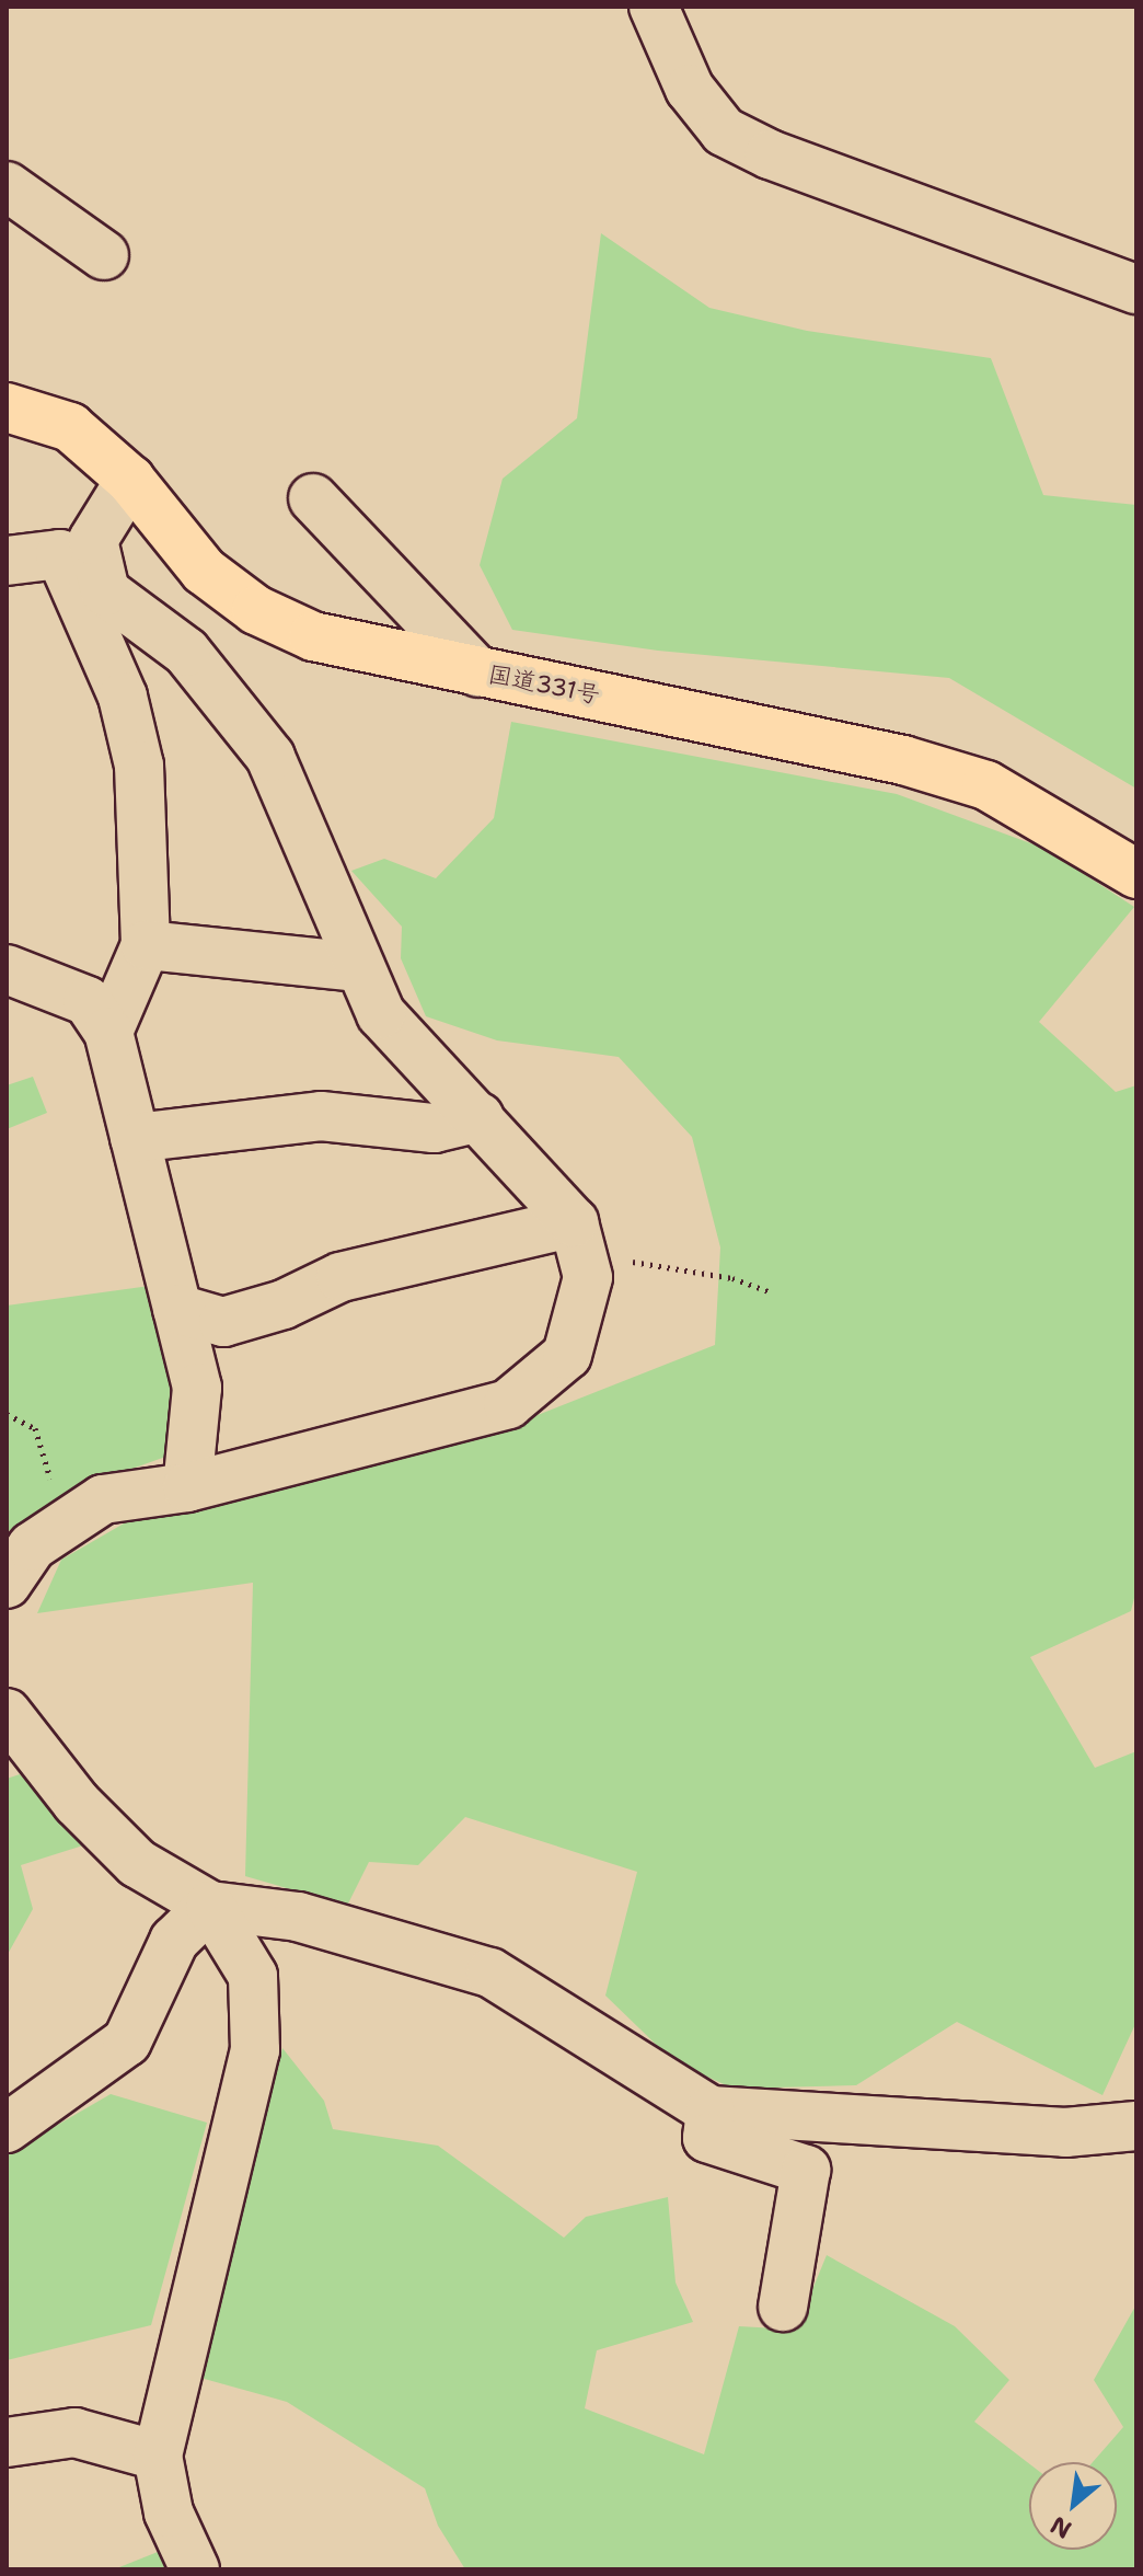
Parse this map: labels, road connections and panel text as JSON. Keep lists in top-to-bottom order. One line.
{"streets":{"highway":["国道331号"]},"north":"bottom left"}
